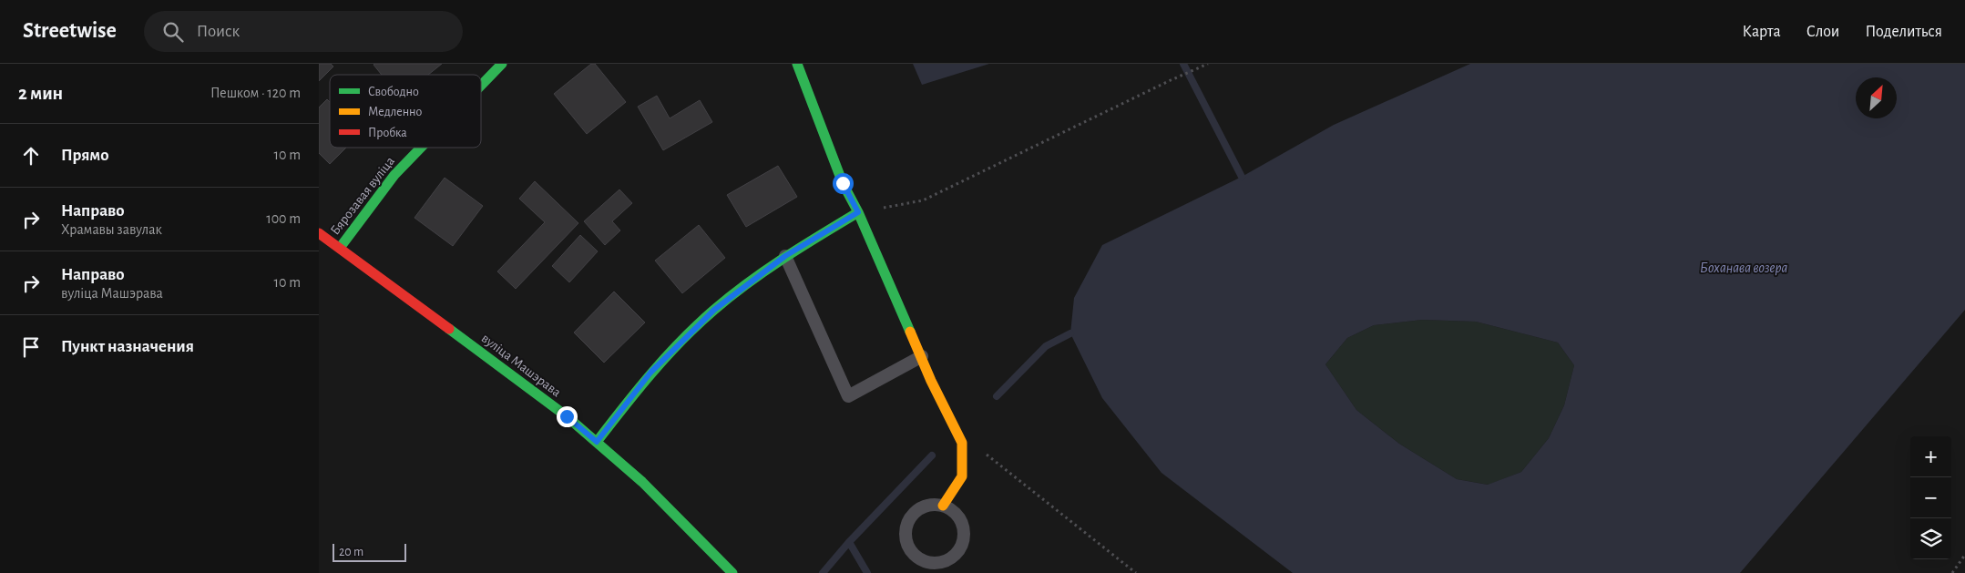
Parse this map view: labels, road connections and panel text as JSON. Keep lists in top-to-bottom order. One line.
{"streets":{"street":["Бярозавая вуліца","вуліца Машэрава"]},"crossings":[["Бярозавая вуліца","вуліца Машэрава"]],"water":["Боханава возера"],"legend":["Свободно","Медленно","Пробка"],"scale_bar":"20 m","north":"top right","page":{"header":"Streetwise","search":"Поиск","nav":["Карта","Слои","Поделиться"],"heading":["2 мин","Пешком · 120 m"],"list":[["Прямо","10 m"],["Направо","Храмавы завулак","100 m"],["Направо","вуліца Машэрава","10 m"],"Пункт назначения"],"map_buttons":["+","−"],"scale":"20 m"}}
